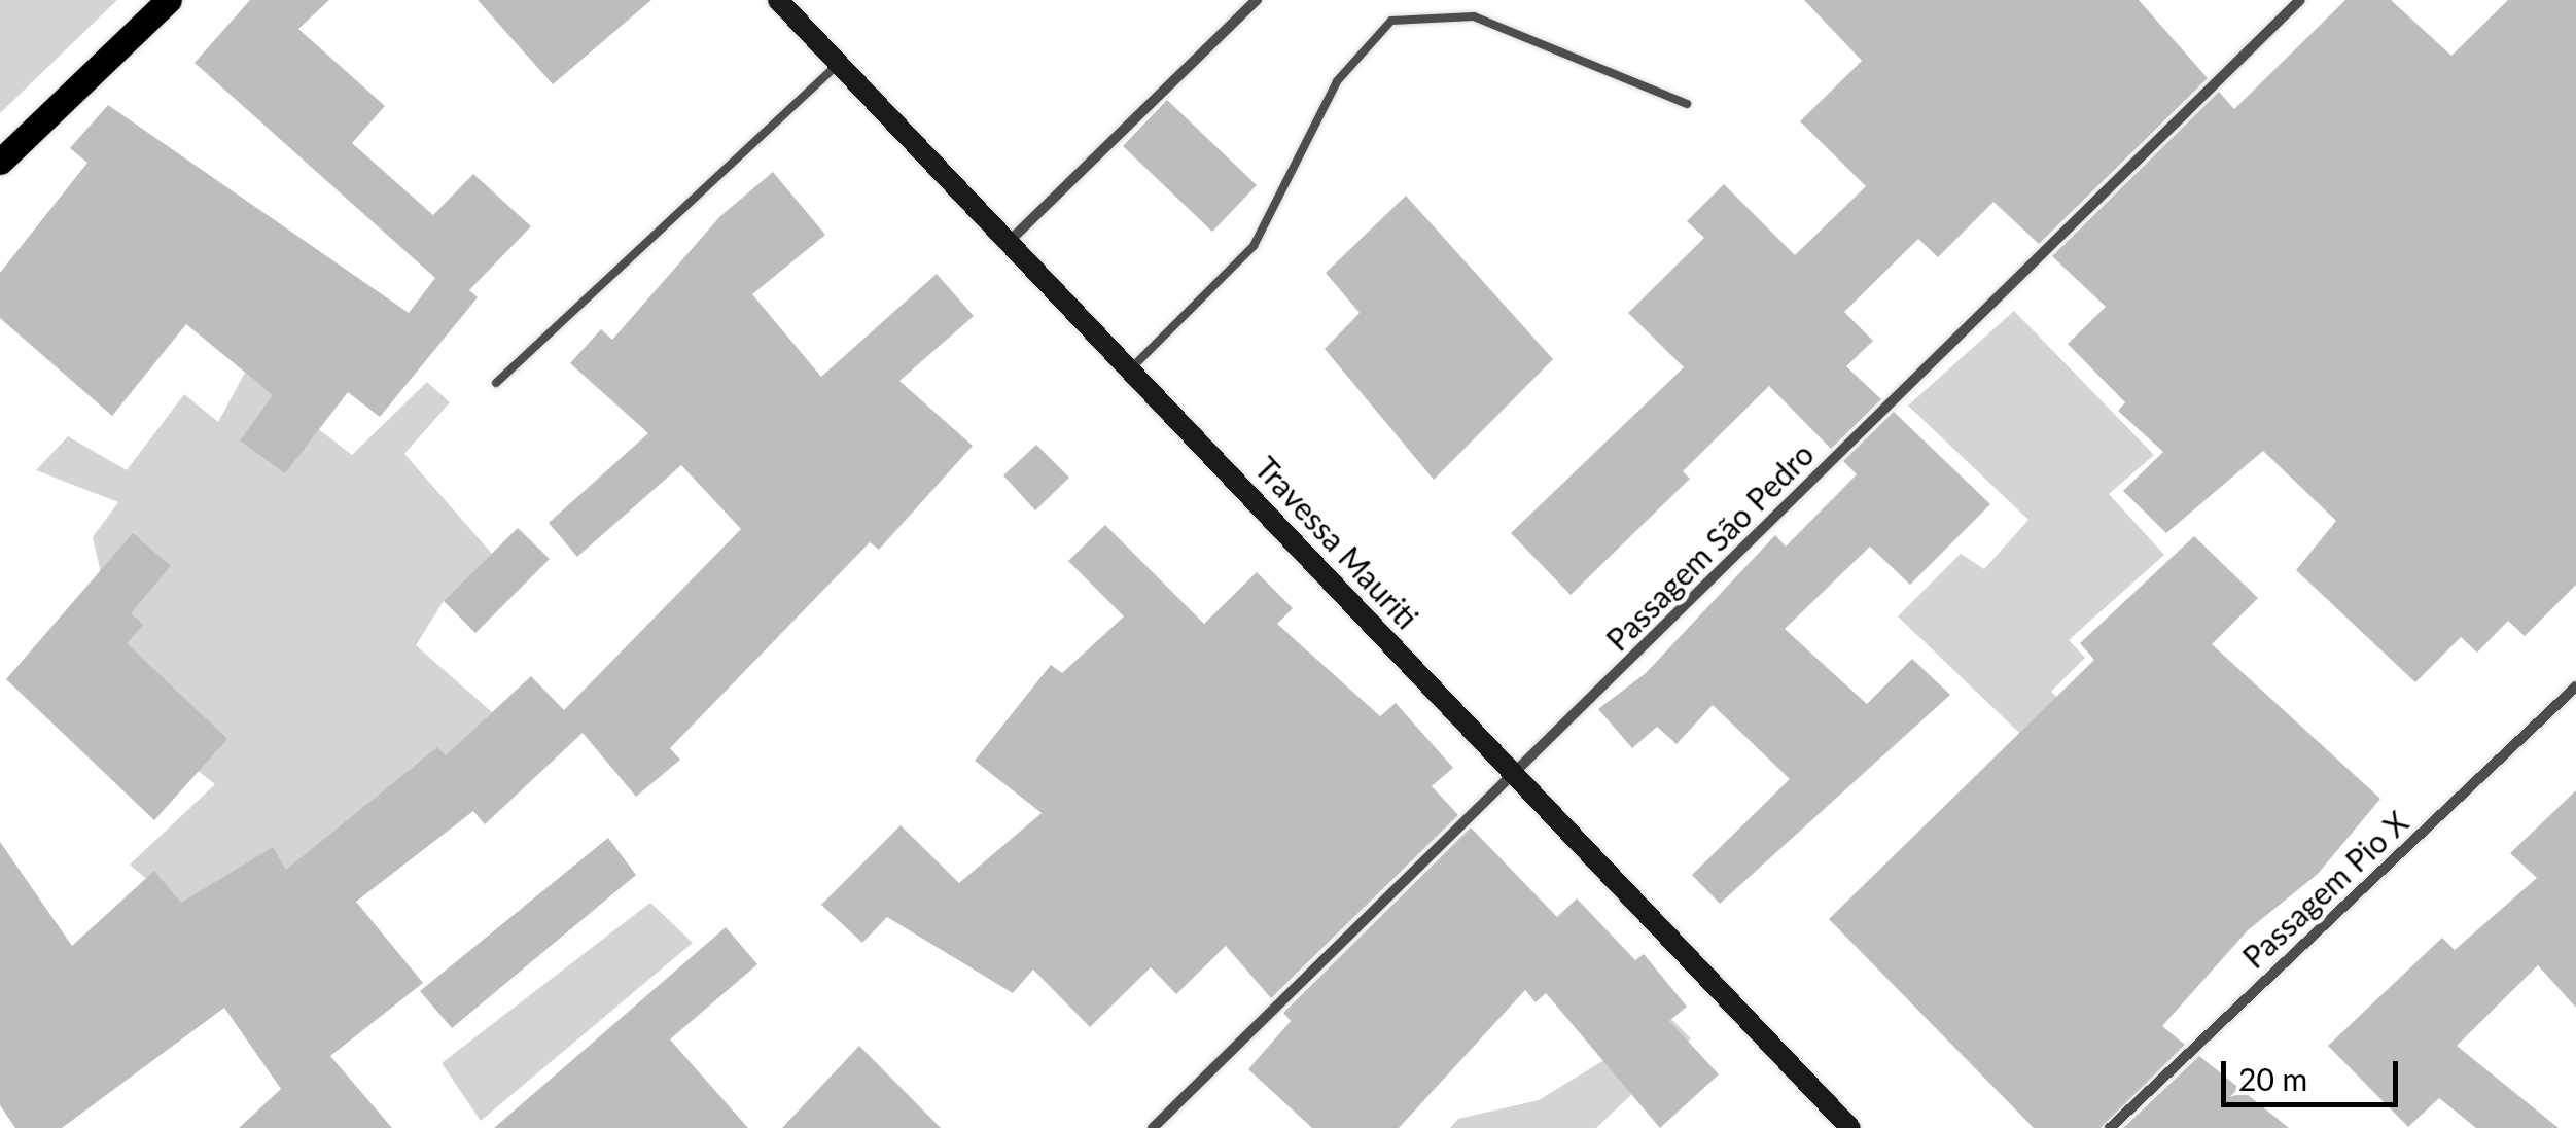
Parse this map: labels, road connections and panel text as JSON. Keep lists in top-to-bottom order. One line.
{"streets":{"main road":["Travessa Mauriti"],"street":["Passagem São Pedro","Passagem Pio X"]},"crossings":[["Travessa Mauriti","Passagem São Pedro"]],"scale_bar":"20 m"}
